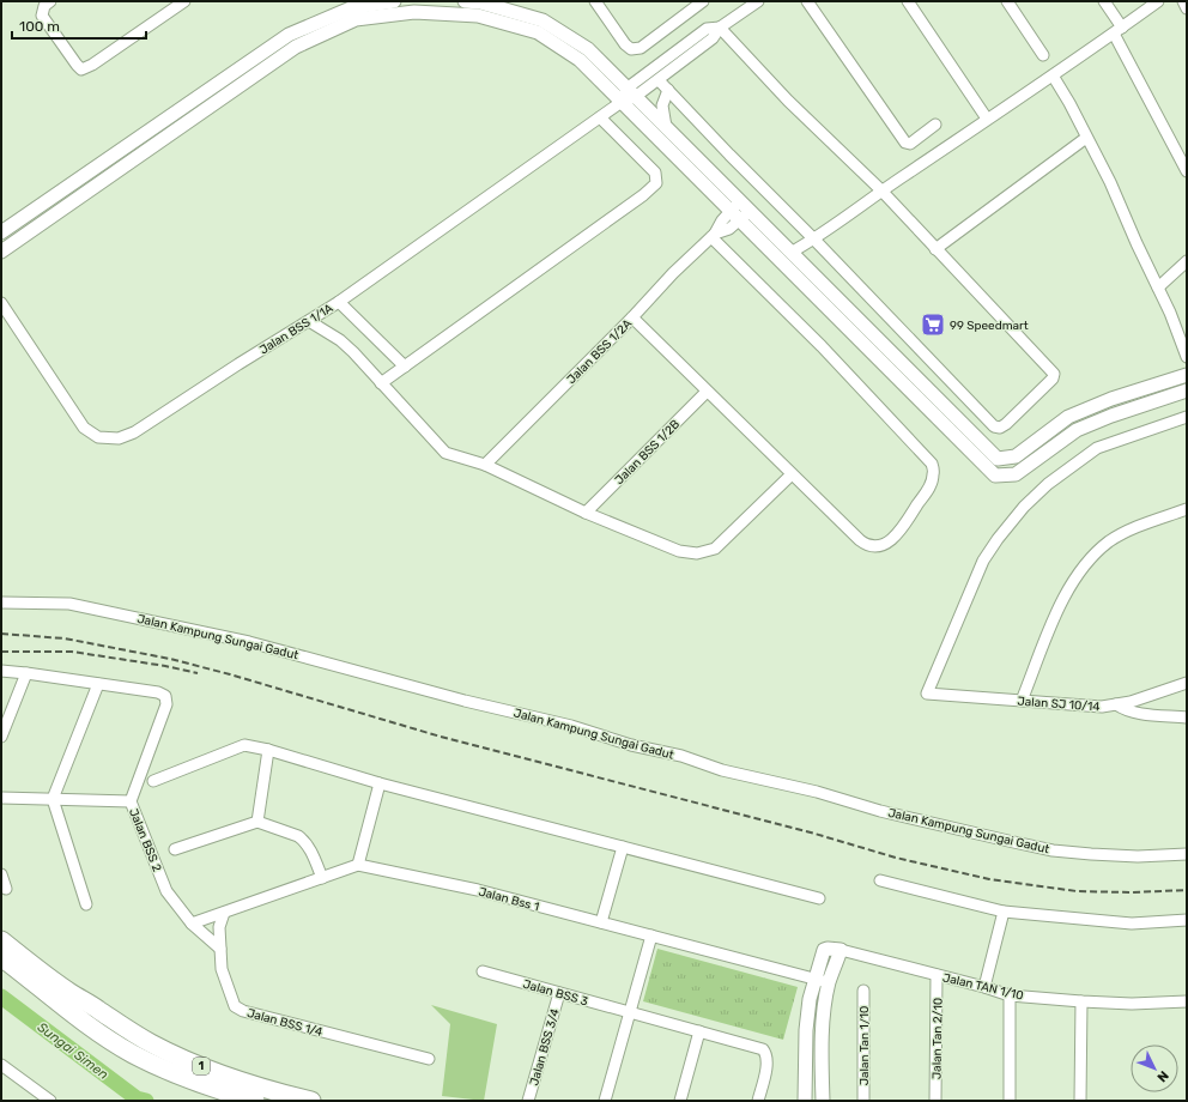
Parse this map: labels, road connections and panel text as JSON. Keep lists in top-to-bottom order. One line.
{"streets":{"highway":["1"],"street":["Jalan BSS 1/1A","Jalan BSS 1/2A","Jalan BSS 1/2B","Jalan Kampung Sungai Gadut","Jalan SJ 10/14","Jalan BSS 2","Jalan Bss 1","Jalan TAN 1/10","Jalan BSS 3","Jalan BSS 1/4","Jalan Tan 2/10","Jalan Tan 1/10","Jalan BSS 3/4"]},"crossings":[["Jalan BSS 2","Jalan BSS 1/4"],["Jalan TAN 1/10","Jalan Tan 2/10"],["Jalan BSS 3","Jalan BSS 3/4"]],"water":["Sungai Simen"],"places":{"supermarket":["99 Speedmart"]},"scale_bar":"100 m","north":"bottom right"}
